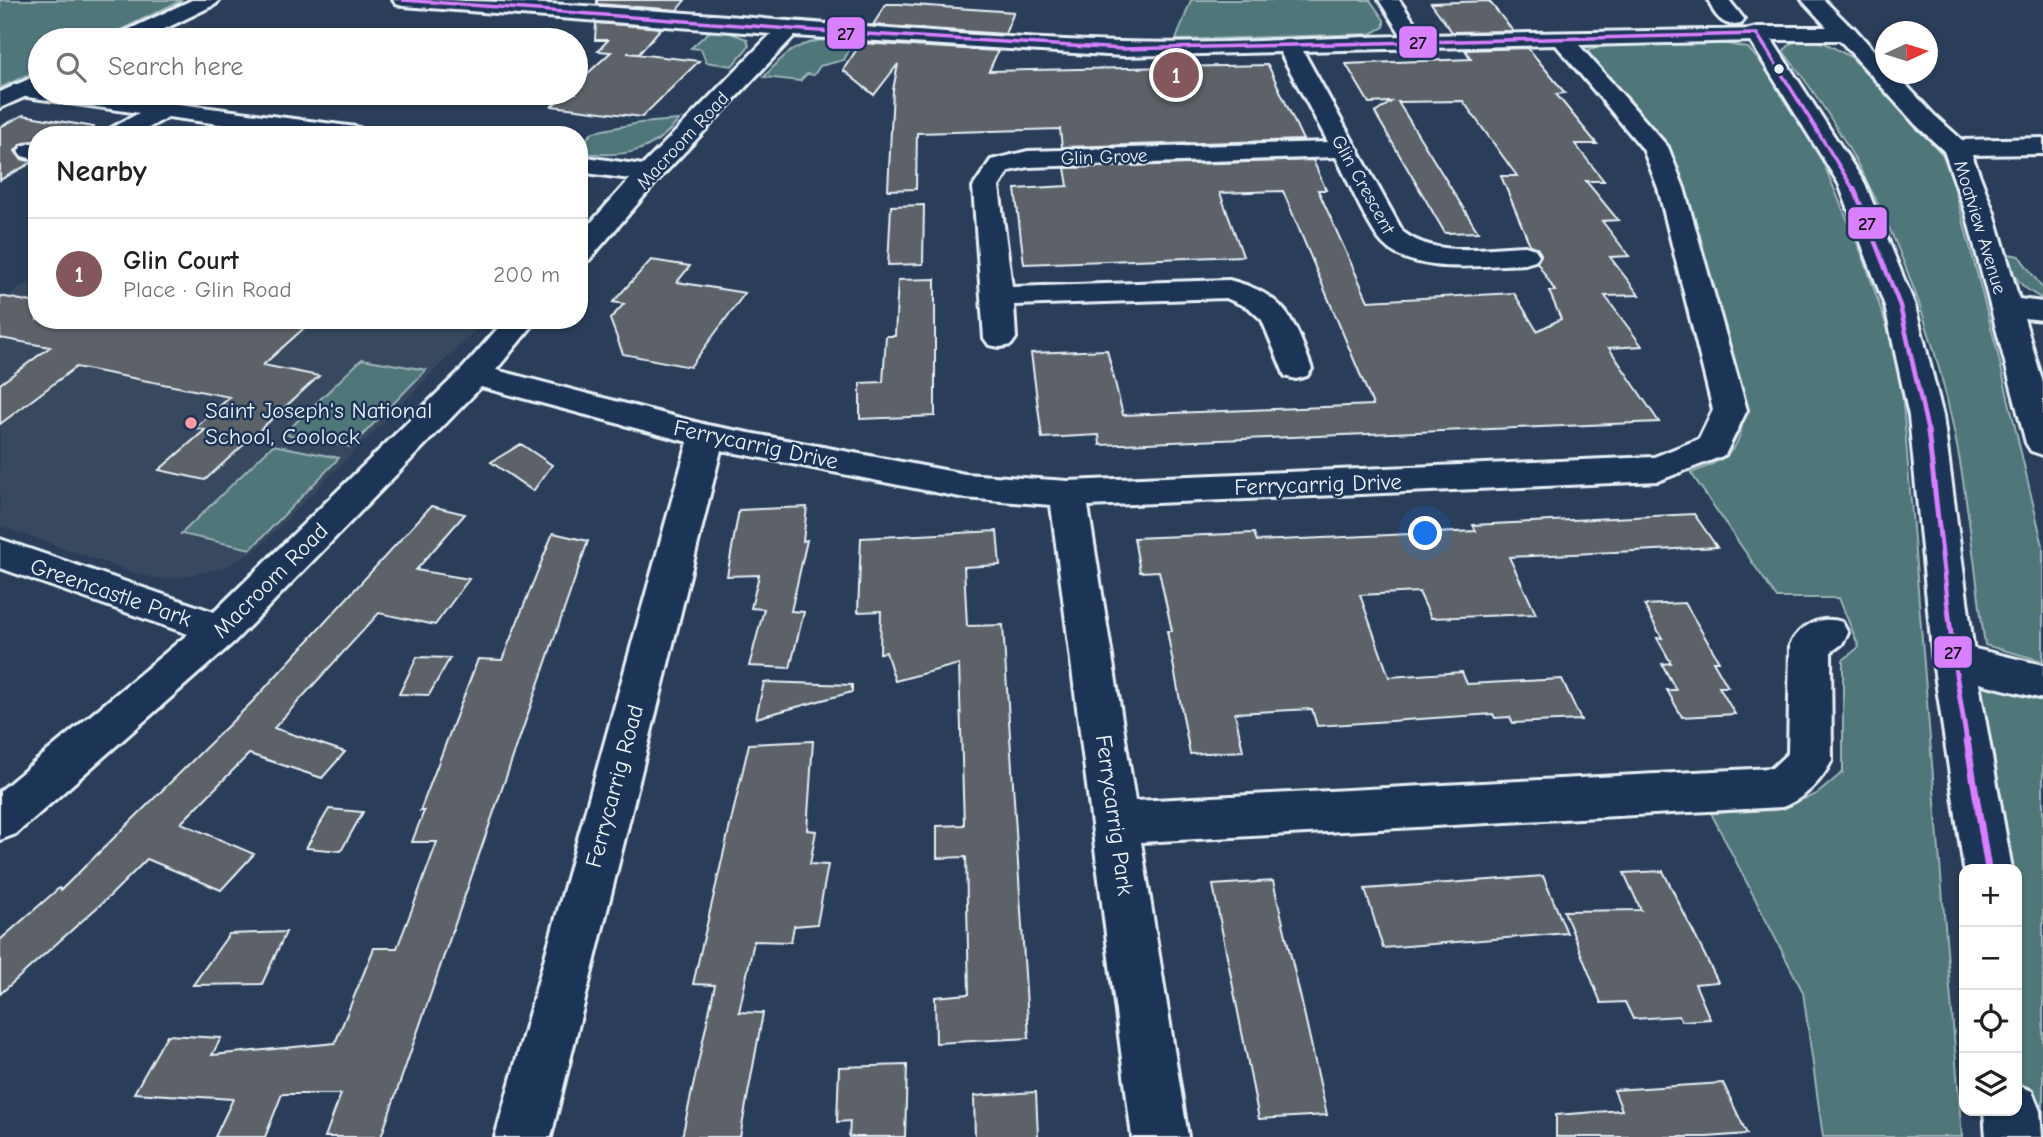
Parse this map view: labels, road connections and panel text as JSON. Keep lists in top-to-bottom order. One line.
{"streets":{"street":["Macroom Road","Glin Grove","Glin Crescent","Moatview Avenue","Ferrycarrig Drive","Greencastle Park","Ferrycarrig Road","Ferrycarrig Park"]},"crossings":[["Macroom Road","Ferrycarrig Drive"],["Macroom Road","Greencastle Park"],["Glin Grove","Glin Crescent"],["Ferrycarrig Drive","Ferrycarrig Road"],["Ferrycarrig Drive","Ferrycarrig Park"]],"places":["Saint Joseph's National School, Coolock"],"lines":["transit line 27"],"north":"right","page":{"search":"Search here","pins":"1","heading":"Nearby","list":[{"mark":"1","name":"Glin Court","note":"Place · Glin Road","value":"200 m"}],"map_buttons":["+","−"]}}
